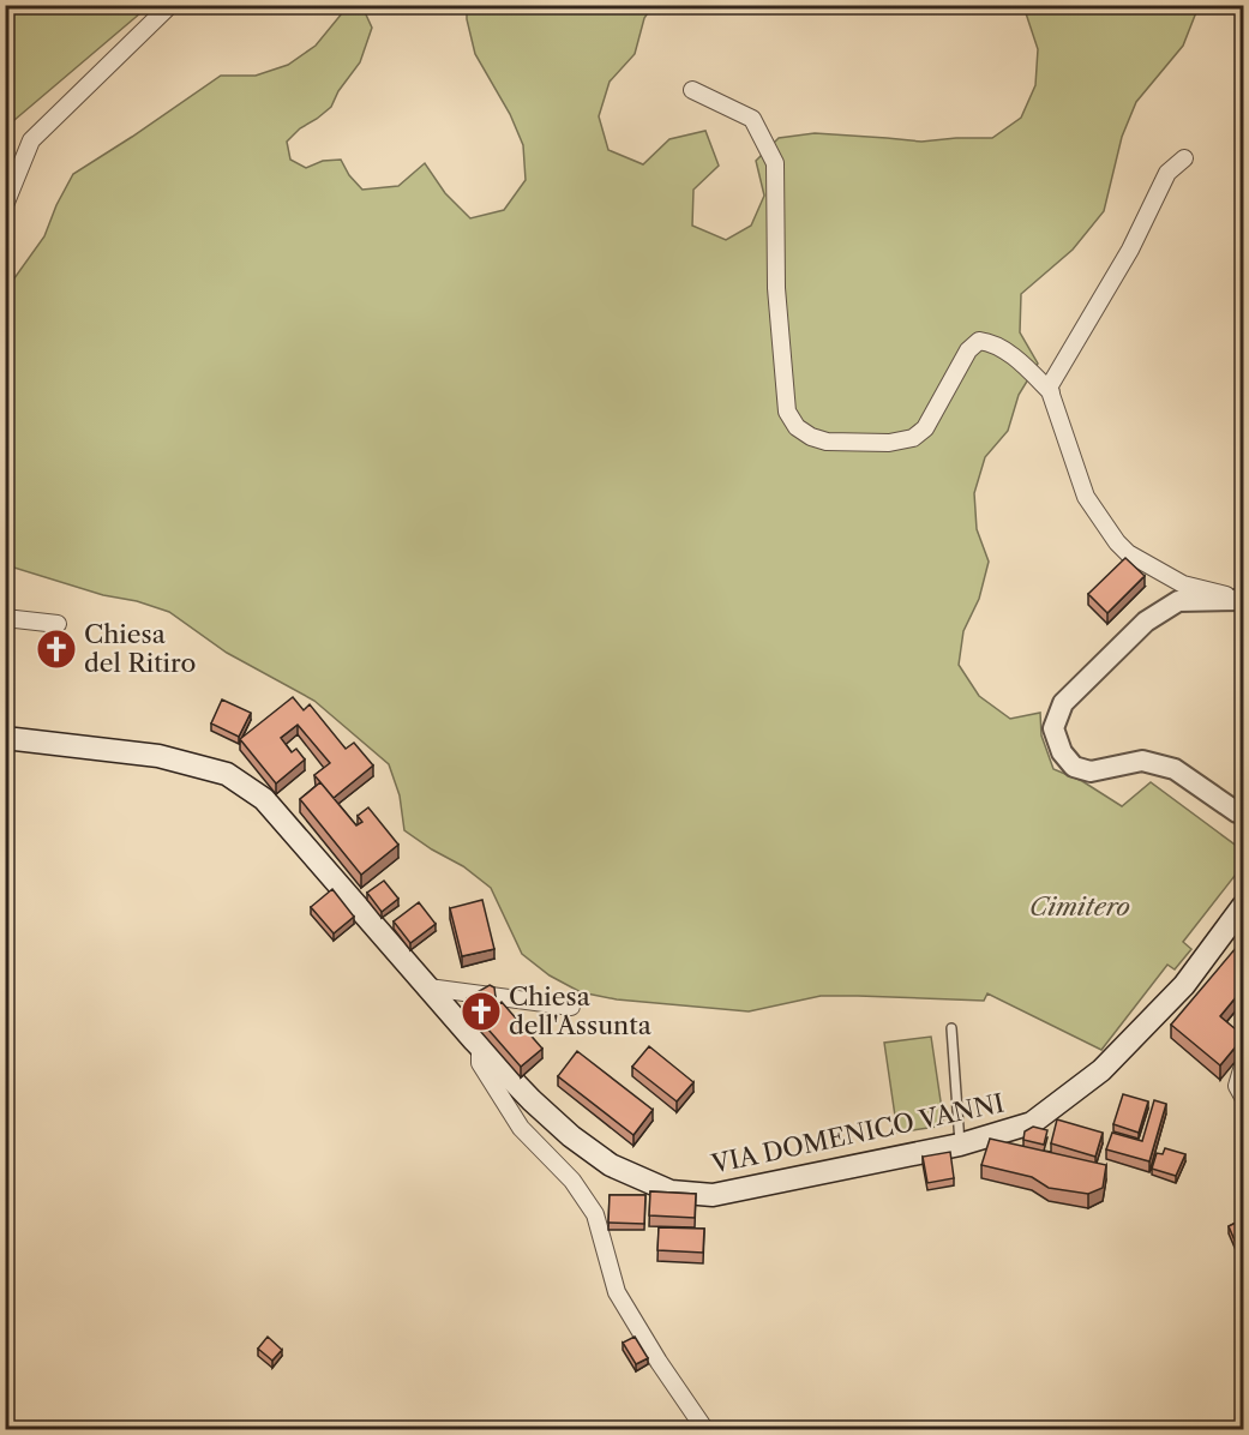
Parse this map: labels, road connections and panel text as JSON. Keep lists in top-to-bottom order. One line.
{"streets":{"main road":["VIA DOMENICO VANNI"]},"parks":["Cimitero"],"places":{"church":["Chiesa del Ritiro","Chiesa dell'Assunta"]}}
